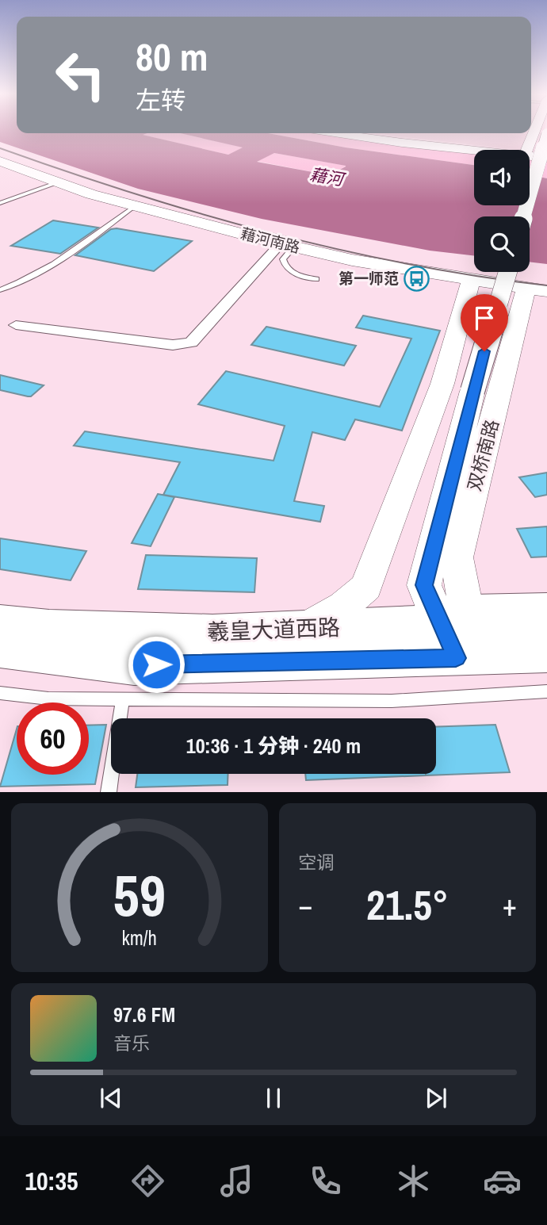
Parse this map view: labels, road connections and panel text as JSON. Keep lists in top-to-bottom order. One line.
{"streets":{"main road":["藉河南路","双桥南路","羲皇大道西路"]},"crossings":[["藉河南路","双桥南路"],["双桥南路","羲皇大道西路"]],"water":["藉河"],"places":{"bus stop":["第一师范"]},"page":{"turn":["80 m","左转"],"limit":"60","trip":"10:36 · 1 分钟 · 240 m","tile":"空调","heat":["−","21.5°","+"],"song":["97.6 FM","音乐"],"tabs":"10:35","gauge":["59","km/h"]}}
